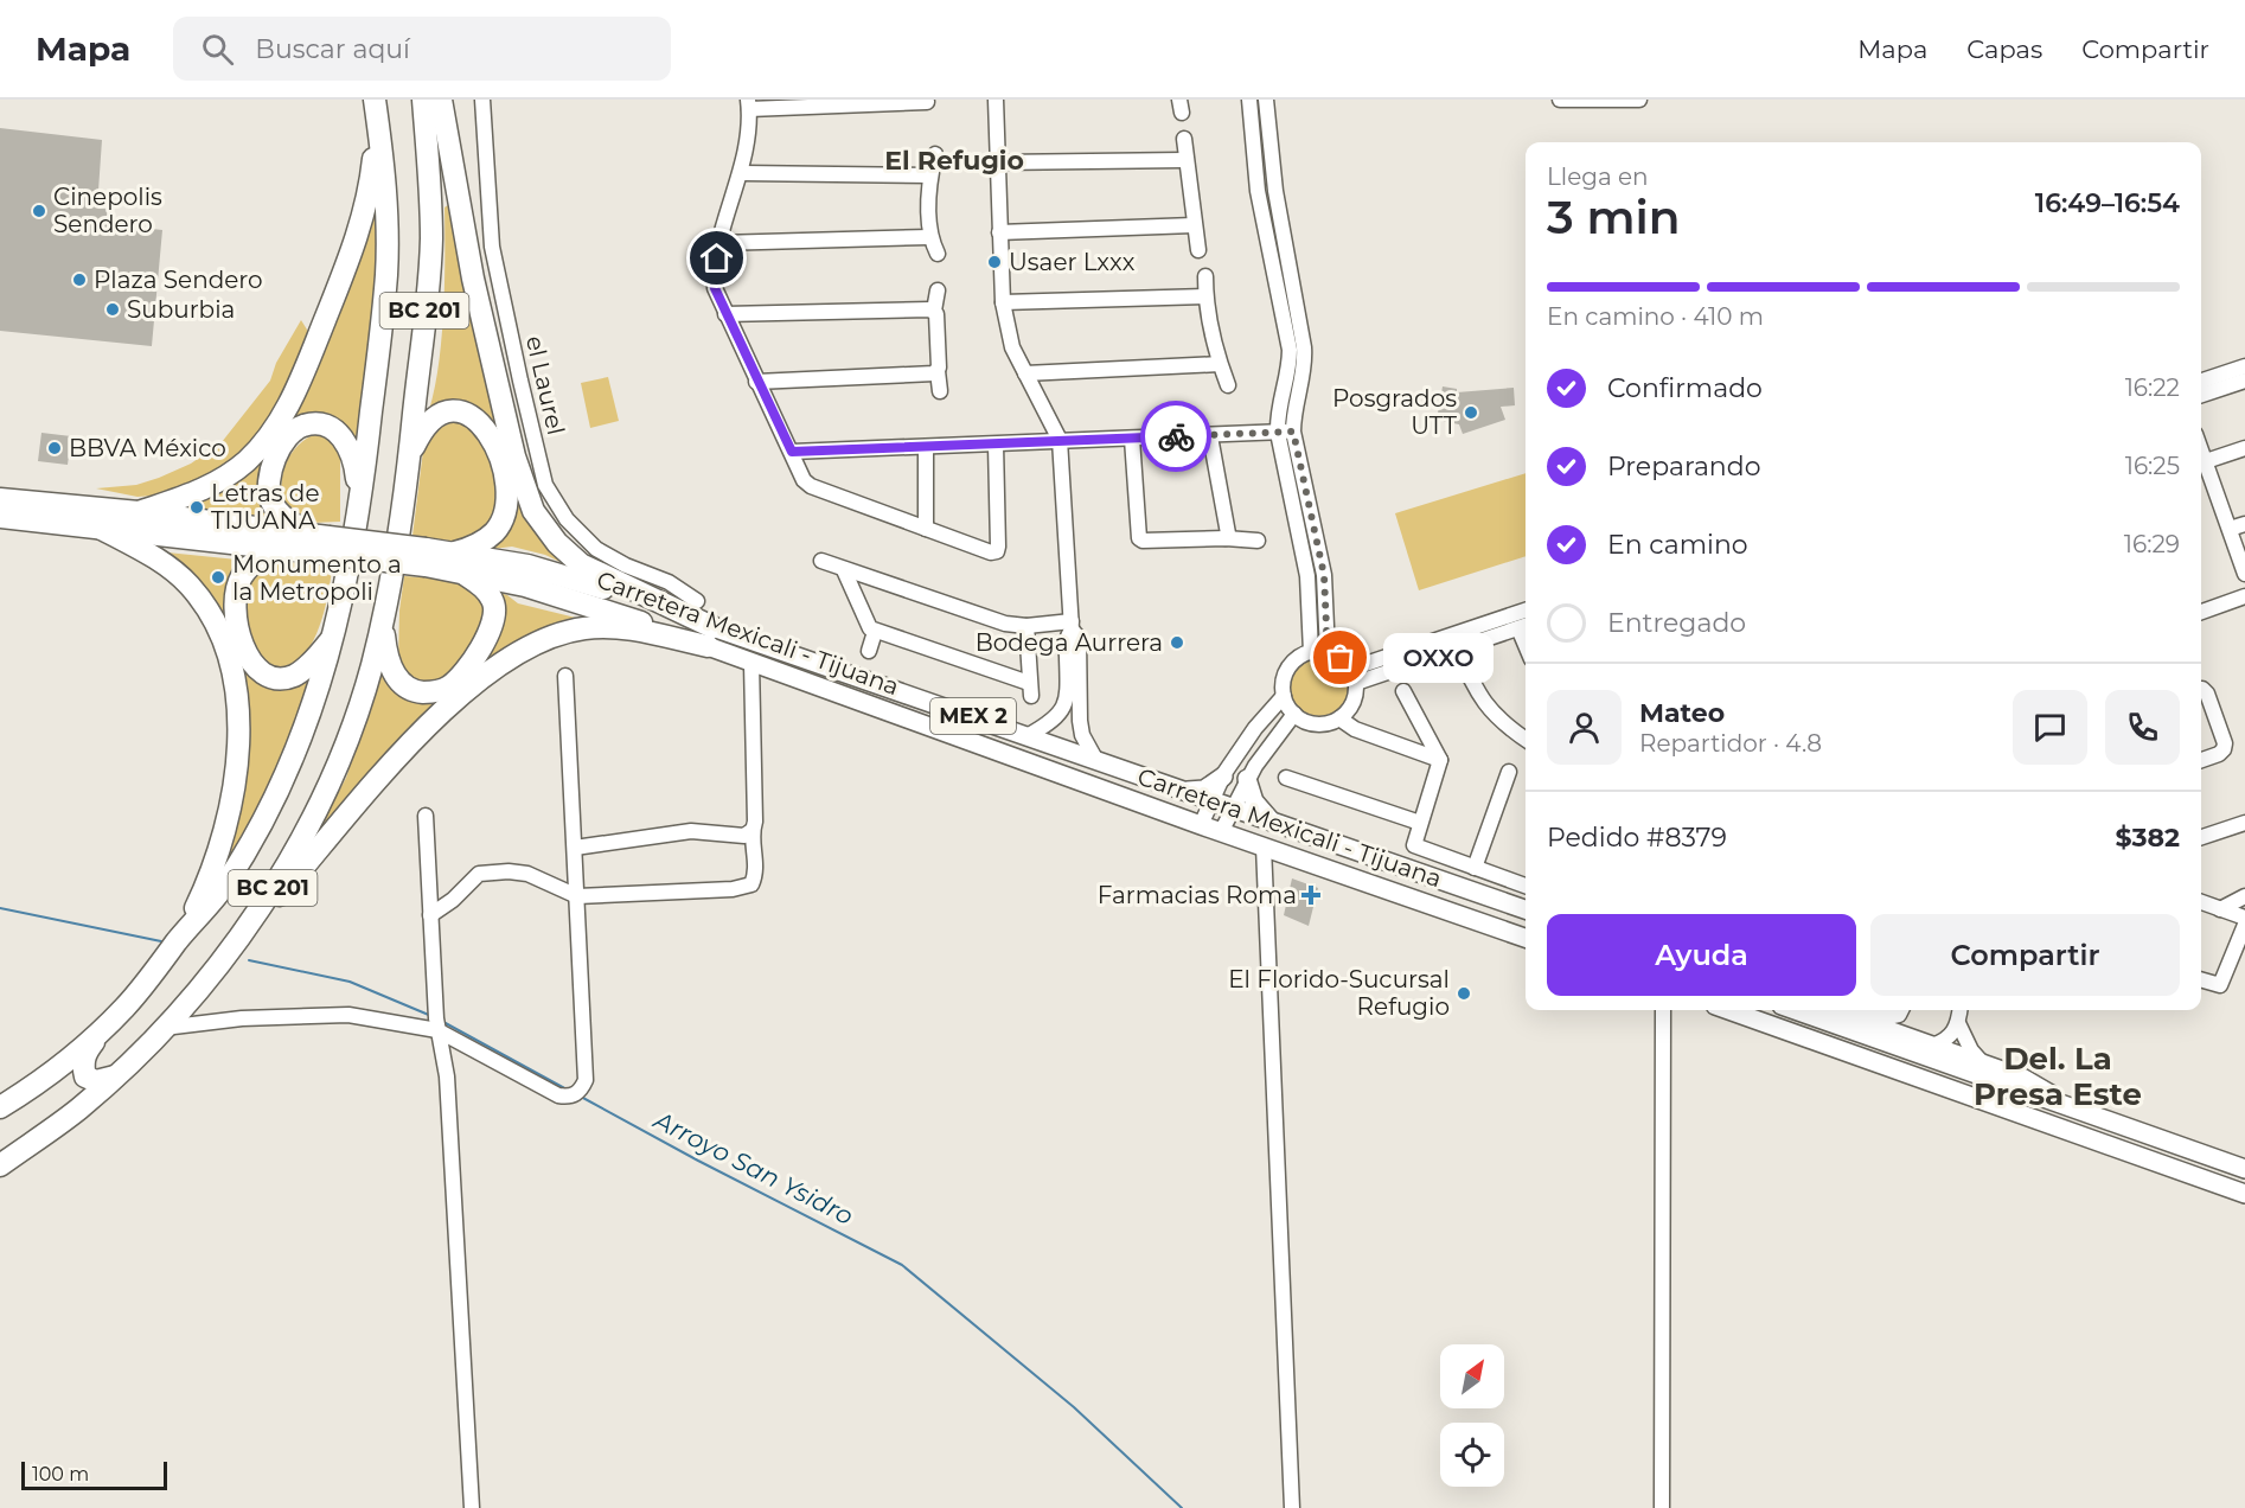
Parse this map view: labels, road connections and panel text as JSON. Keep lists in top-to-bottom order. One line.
{"streets":{"highway":["BC 201","Carretera Mexicali - Tijuana","MEX 2"],"street":["el Laurel"]},"districts":["El Refugio","Del. La Presa Este"],"water":["Arroyo San Ysidro"],"places":{"other":["Cinepolis Sendero","Usaer Lxxx","Plaza Sendero","Suburbia","Posgrados UTT","BBVA México","Letras de TIJUANA","Monumento a la Metropoli","Bodega Aurrera","OXXO","El Florido-Sucursal Refugio"],"health":["Farmacias Roma"]},"scale_bar":"100 m","north":"top right","page":{"header":"Mapa","search":"Buscar aquí","nav":["Mapa","Capas","Compartir"],"heading":["3 min","Llega en","16:49–16:54"],"panel":["Mateo","Repartidor · 4.8","Pedido #8379","$382"],"bar":"En camino · 410 m","list":[["Confirmado","16:22"],["Preparando","16:25"],["En camino","16:29"],"Entregado"],"bubble":"OXXO","buttons":["Ayuda","Compartir"],"scale":"100 m"}}
